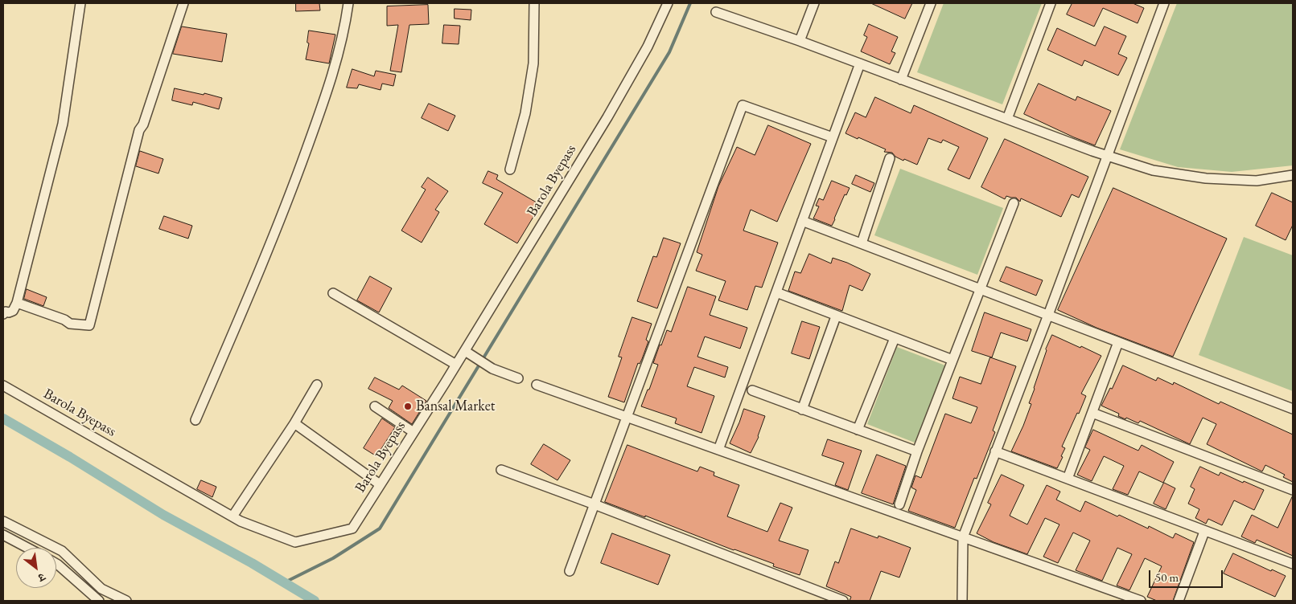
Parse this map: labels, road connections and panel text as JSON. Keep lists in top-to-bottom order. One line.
{"streets":{"street":["Barola Byepass"]},"places":["Bansal Market"],"scale_bar":"50 m","north":"bottom right"}
